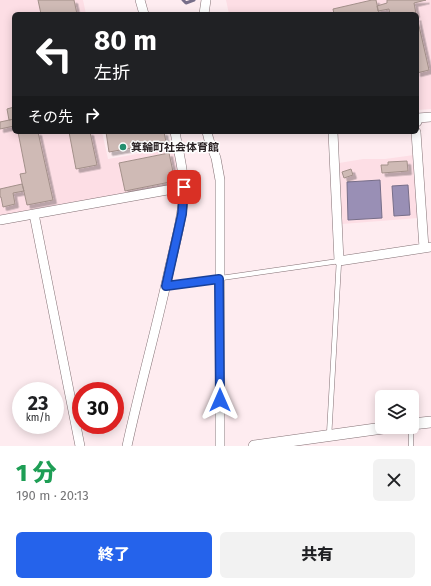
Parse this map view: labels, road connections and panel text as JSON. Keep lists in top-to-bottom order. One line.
{"places":["箕輪町社会体育館"],"page":{"turn":["80 m","左折"],"then":"その先","speed":"23 km/h","limit":"30","heading":["1 分","190 m · 20:13"],"buttons":["終了","共有"]}}
